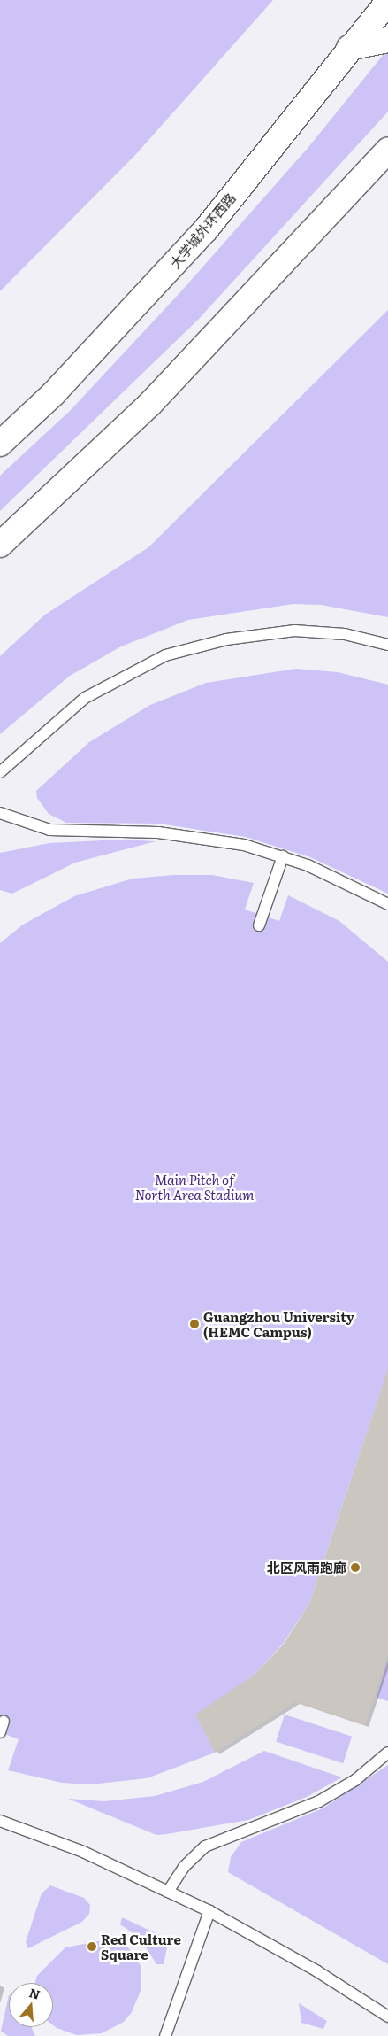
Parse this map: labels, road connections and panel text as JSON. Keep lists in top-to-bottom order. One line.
{"streets":{"main road":["大学城外环西路"]},"parks":["Main Pitch of North Area Stadium"],"places":["Guangzhou University (HEMC Campus)","北区风雨跑廊","Red Culture Square"],"north":"top"}
